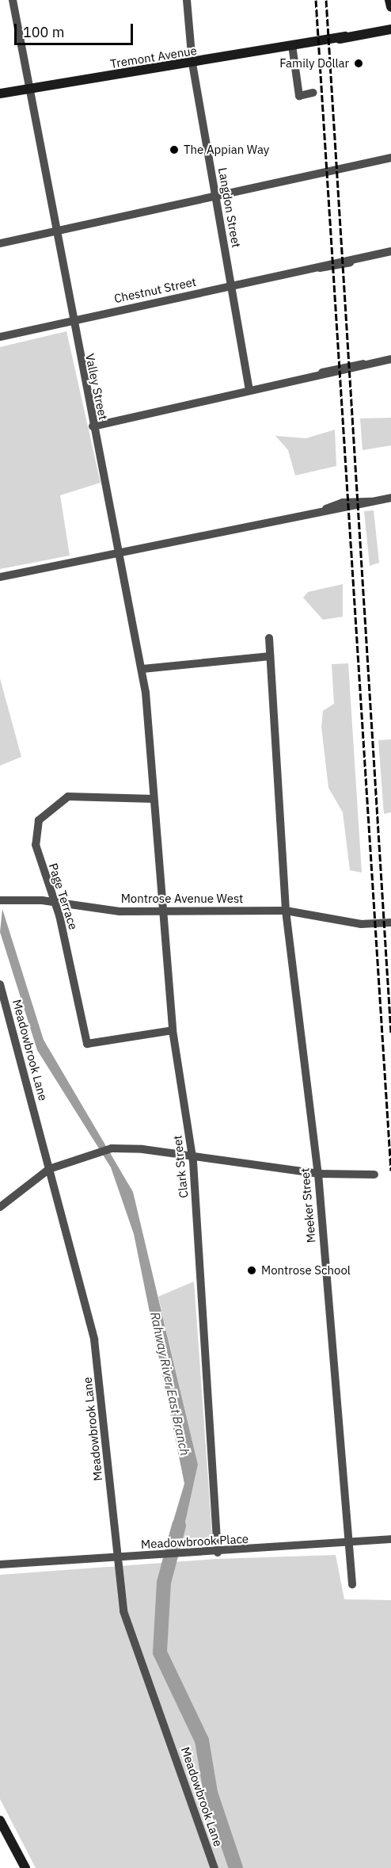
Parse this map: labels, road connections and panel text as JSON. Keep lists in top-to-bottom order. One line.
{"streets":{"street":["Tremont Avenue","Langdon Street","Chestnut Street","Valley Street","Page Terrace","Montrose Avenue West","Meadowbrook Lane","Clark Street","Meeker Street","Meadowbrook Place"]},"crossings":[["Tremont Avenue","Langdon Street"],["Tremont Avenue","Valley Street"],["Langdon Street","Chestnut Street"],["Chestnut Street","Valley Street"],["Valley Street","Clark Street"],["Page Terrace","Montrose Avenue West"],["Page Terrace","Clark Street"],["Montrose Avenue West","Clark Street"],["Montrose Avenue West","Meeker Street"],["Meadowbrook Lane","Meadowbrook Place"],["Clark Street","Meadowbrook Place"],["Meeker Street","Meadowbrook Place"]],"water":["Rahway River East Branch"],"places":["Family Dollar","The Appian Way","Montrose School"],"scale_bar":"100 m"}
